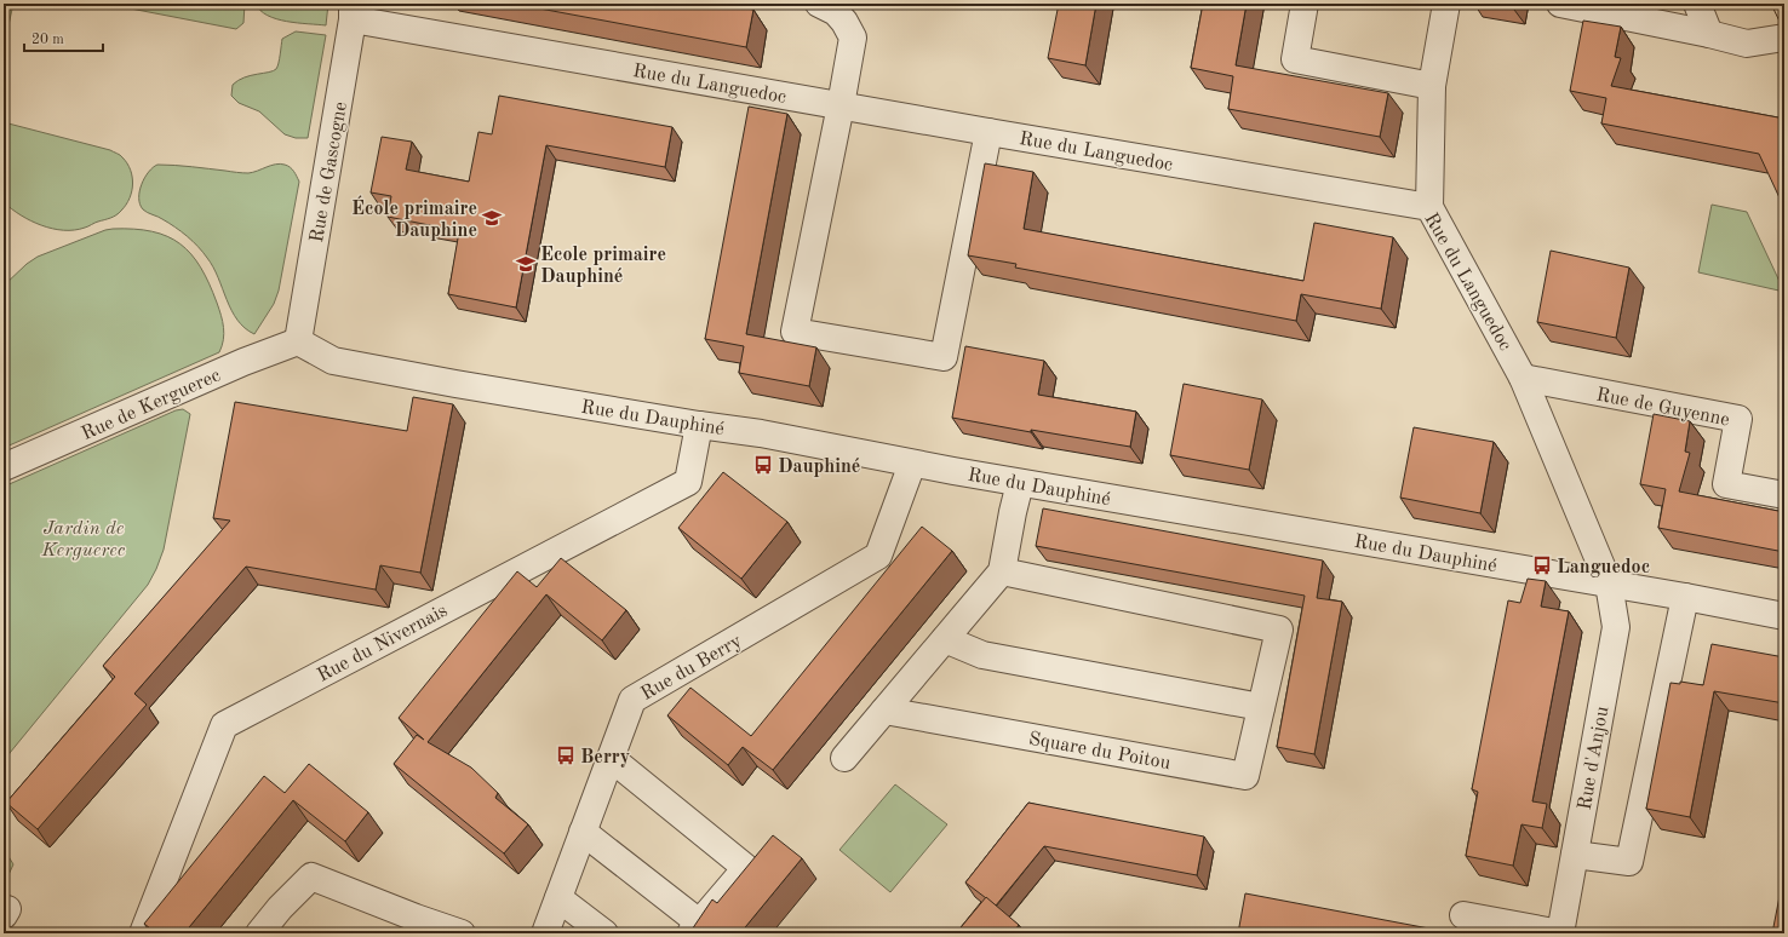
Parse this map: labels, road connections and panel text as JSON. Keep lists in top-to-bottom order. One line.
{"streets":{"street":["Rue du Languedoc","Rue de Gascogne","Rue de Kerguerec","Rue de Guyenne","Rue du Dauphiné","Rue du Nivernais","Rue du Berry","Square du Poitou","Rue d'Anjou"]},"crossings":[["Rue du Languedoc","Rue de Gascogne"],["Rue du Languedoc","Rue de Guyenne"],["Rue du Languedoc","Rue du Dauphiné"],["Rue du Languedoc","Rue d'Anjou"],["Rue de Gascogne","Rue de Kerguerec"],["Rue de Gascogne","Rue du Dauphiné"],["Rue de Kerguerec","Rue du Dauphiné"],["Rue du Dauphiné","Rue du Nivernais"],["Rue du Dauphiné","Rue du Berry"],["Rue du Dauphiné","Rue d'Anjou"]],"parks":["Jardin de Kerguerec"],"places":{"school or university":["École primaire Dauphine","Ecole primaire Dauphiné"],"bus stop":["Dauphiné","Languedoc","Berry"]},"scale_bar":"20 m"}
